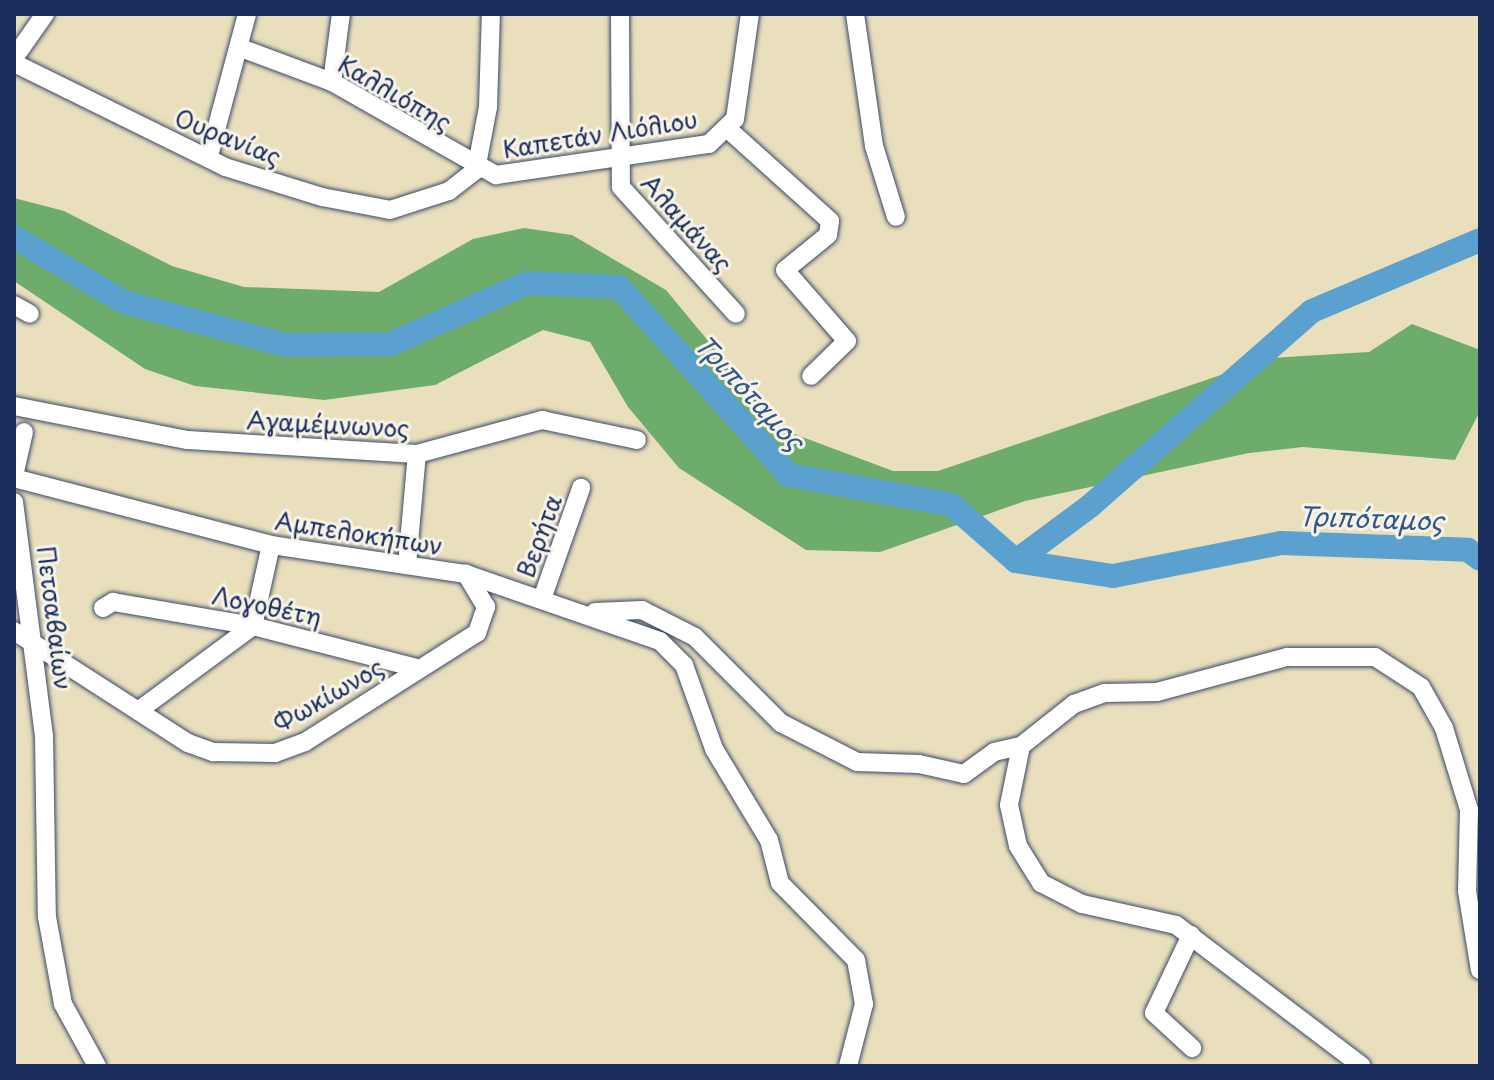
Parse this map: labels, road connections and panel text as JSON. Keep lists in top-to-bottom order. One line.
{"streets":{"street":["Καλλιόπης","Καπετάν Λιόλιου","Ουρανίας","Αλαμάνας","Αγαμέμνωνος","Αμπελοκήπων","Βερήτα","Λογοθέτη","Πετσαβαίων","Φωκίωνος"]},"crossings":[["Καλλιόπης","Καπετάν Λιόλιου"],["Καλλιόπης","Ουρανίας"],["Καπετάν Λιόλιου","Ουρανίας"],["Καπετάν Λιόλιου","Αλαμάνας"],["Αμπελοκήπων","Βερήτα"],["Αμπελοκήπων","Φωκίωνος"],["Λογοθέτη","Φωκίωνος"],["Πετσαβαίων","Φωκίωνος"]],"water":["Τριπόταμος"]}
